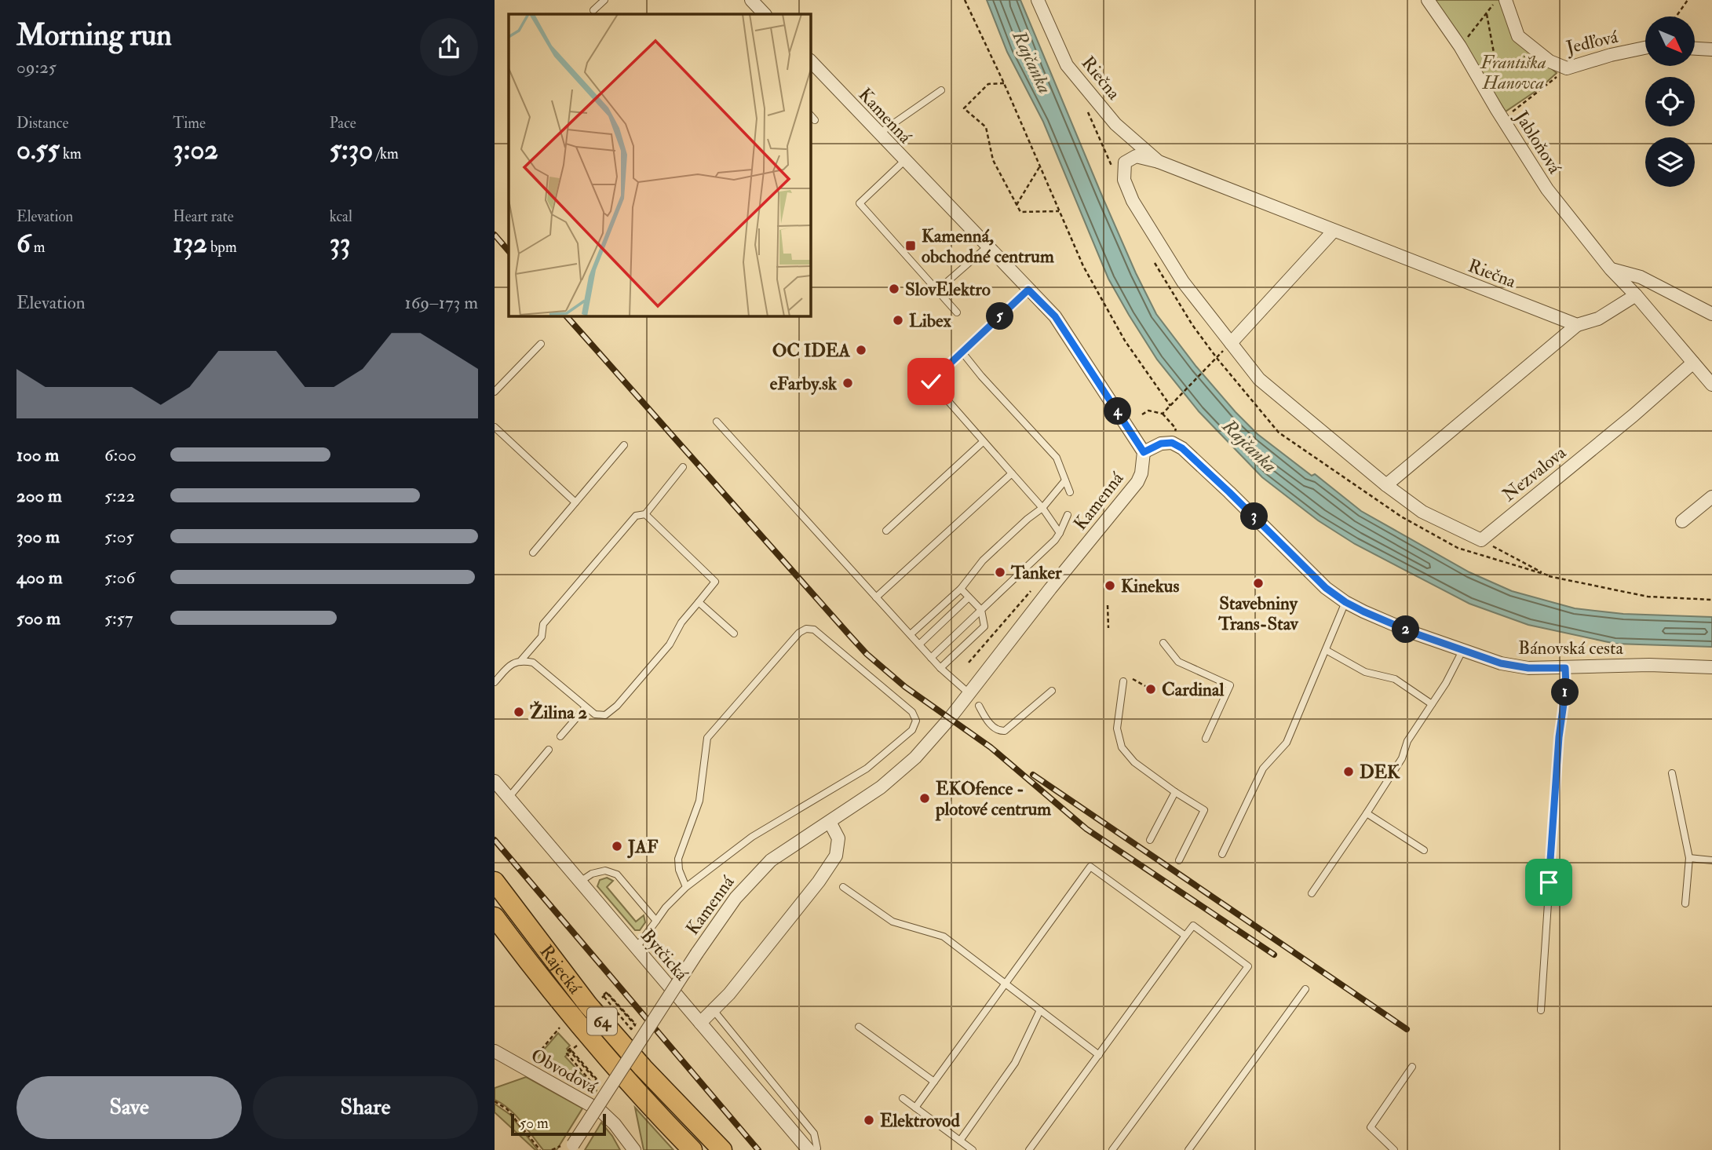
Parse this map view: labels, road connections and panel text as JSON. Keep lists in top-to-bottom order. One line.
{"streets":{"main road":["Rajecká","64"],"street":["Jedľová","Riečna","Kamenná","Jabloňová","Nezvalova","Bánovská cesta","Bytčická","Obvodová"]},"crossings":[["Kamenná","Bánovská cesta"],["Jabloňová","Nezvalova"]],"water":["Rajčanka"],"parks":["Františka Hanovca"],"places":{"transit":["Kamenná, obchodné centrum"],"other":["SlovElektro","Libex","OC IDEA","eFarby.sk","Tanker","Stavebniny Trans-Stav","Kinekus","Cardinal","Žilina 2","DEK","EKOfence - plotové centrum","JAF","Elektrovod"]},"scale_bar":"50 m","north":"bottom right","page":{"heading":["Morning run","09:25"],"stats":[["Distance","0.55 km"],["Time","3:02"],["Pace","5:30 /km"],["Elevation","6 m"],["Heart rate","132 bpm"],["kcal","33"]],"chart":["Elevation","169–173 m"],"pins":["5","4","3","2","1"],"list":[{"name":"100 m","note":"6:00"},{"name":"200 m","note":"5:22"},{"name":"300 m","note":"5:05"},{"name":"400 m","note":"5:06"},{"name":"500 m","note":"5:57"}],"buttons":["Save","Share"],"scale":"50 m"}}
